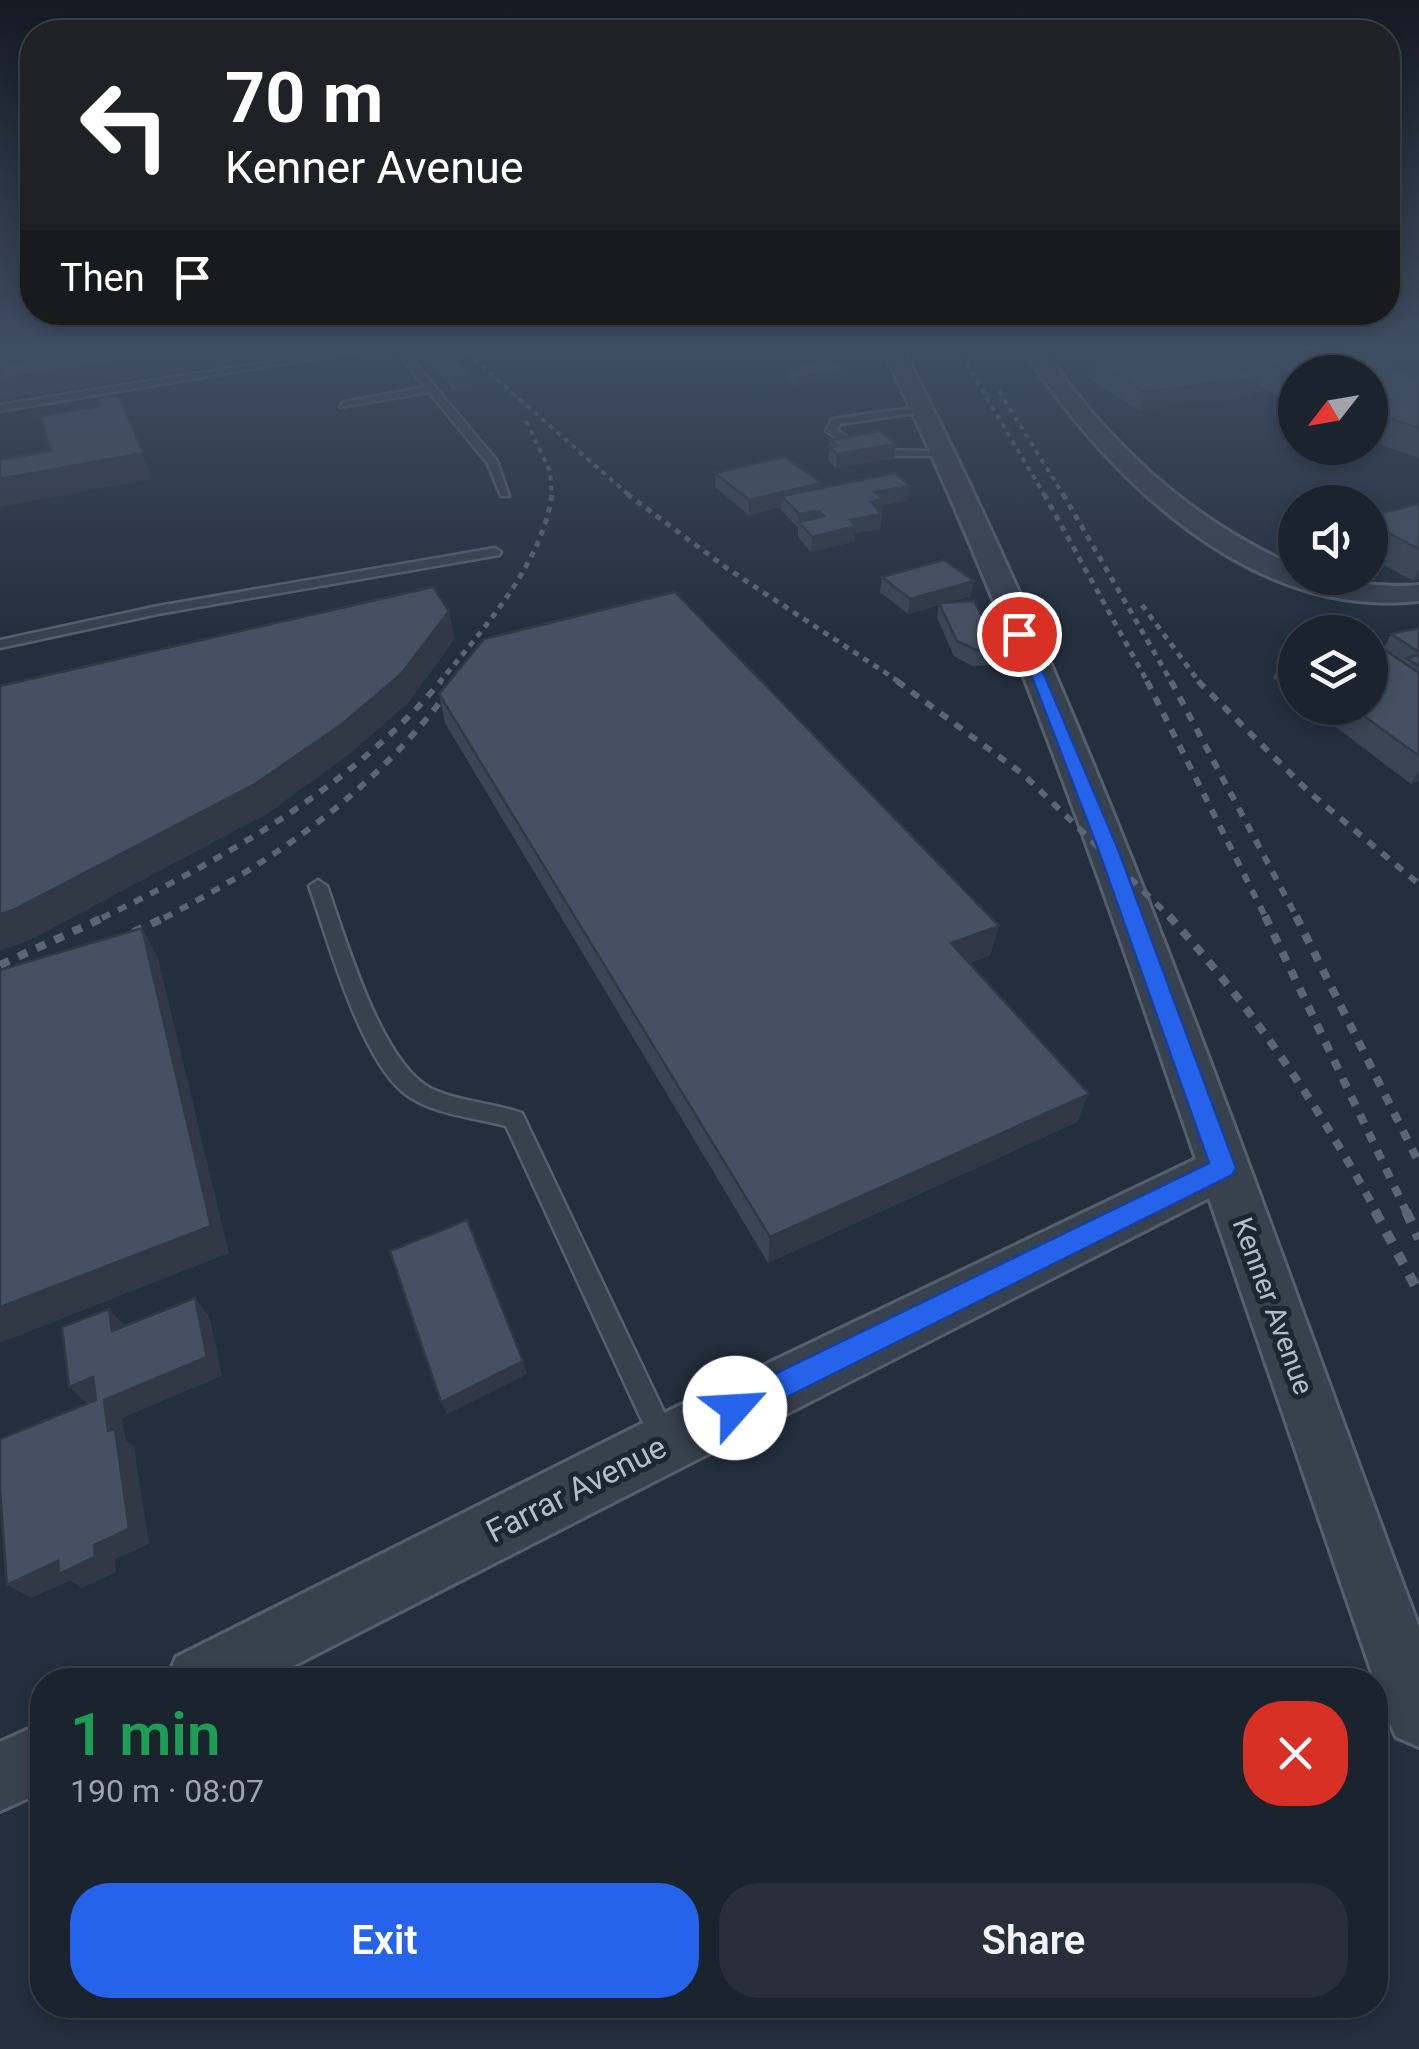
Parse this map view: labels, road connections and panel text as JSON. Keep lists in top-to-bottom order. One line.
{"streets":{"street":["Kenner Avenue","Farrar Avenue"]},"crossings":[["Kenner Avenue","Farrar Avenue"]],"north":"bottom left","page":{"turn":["70 m","Kenner Avenue"],"then":"Then","heading":["1 min","190 m · 08:07"],"buttons":["Exit","Share"]}}
